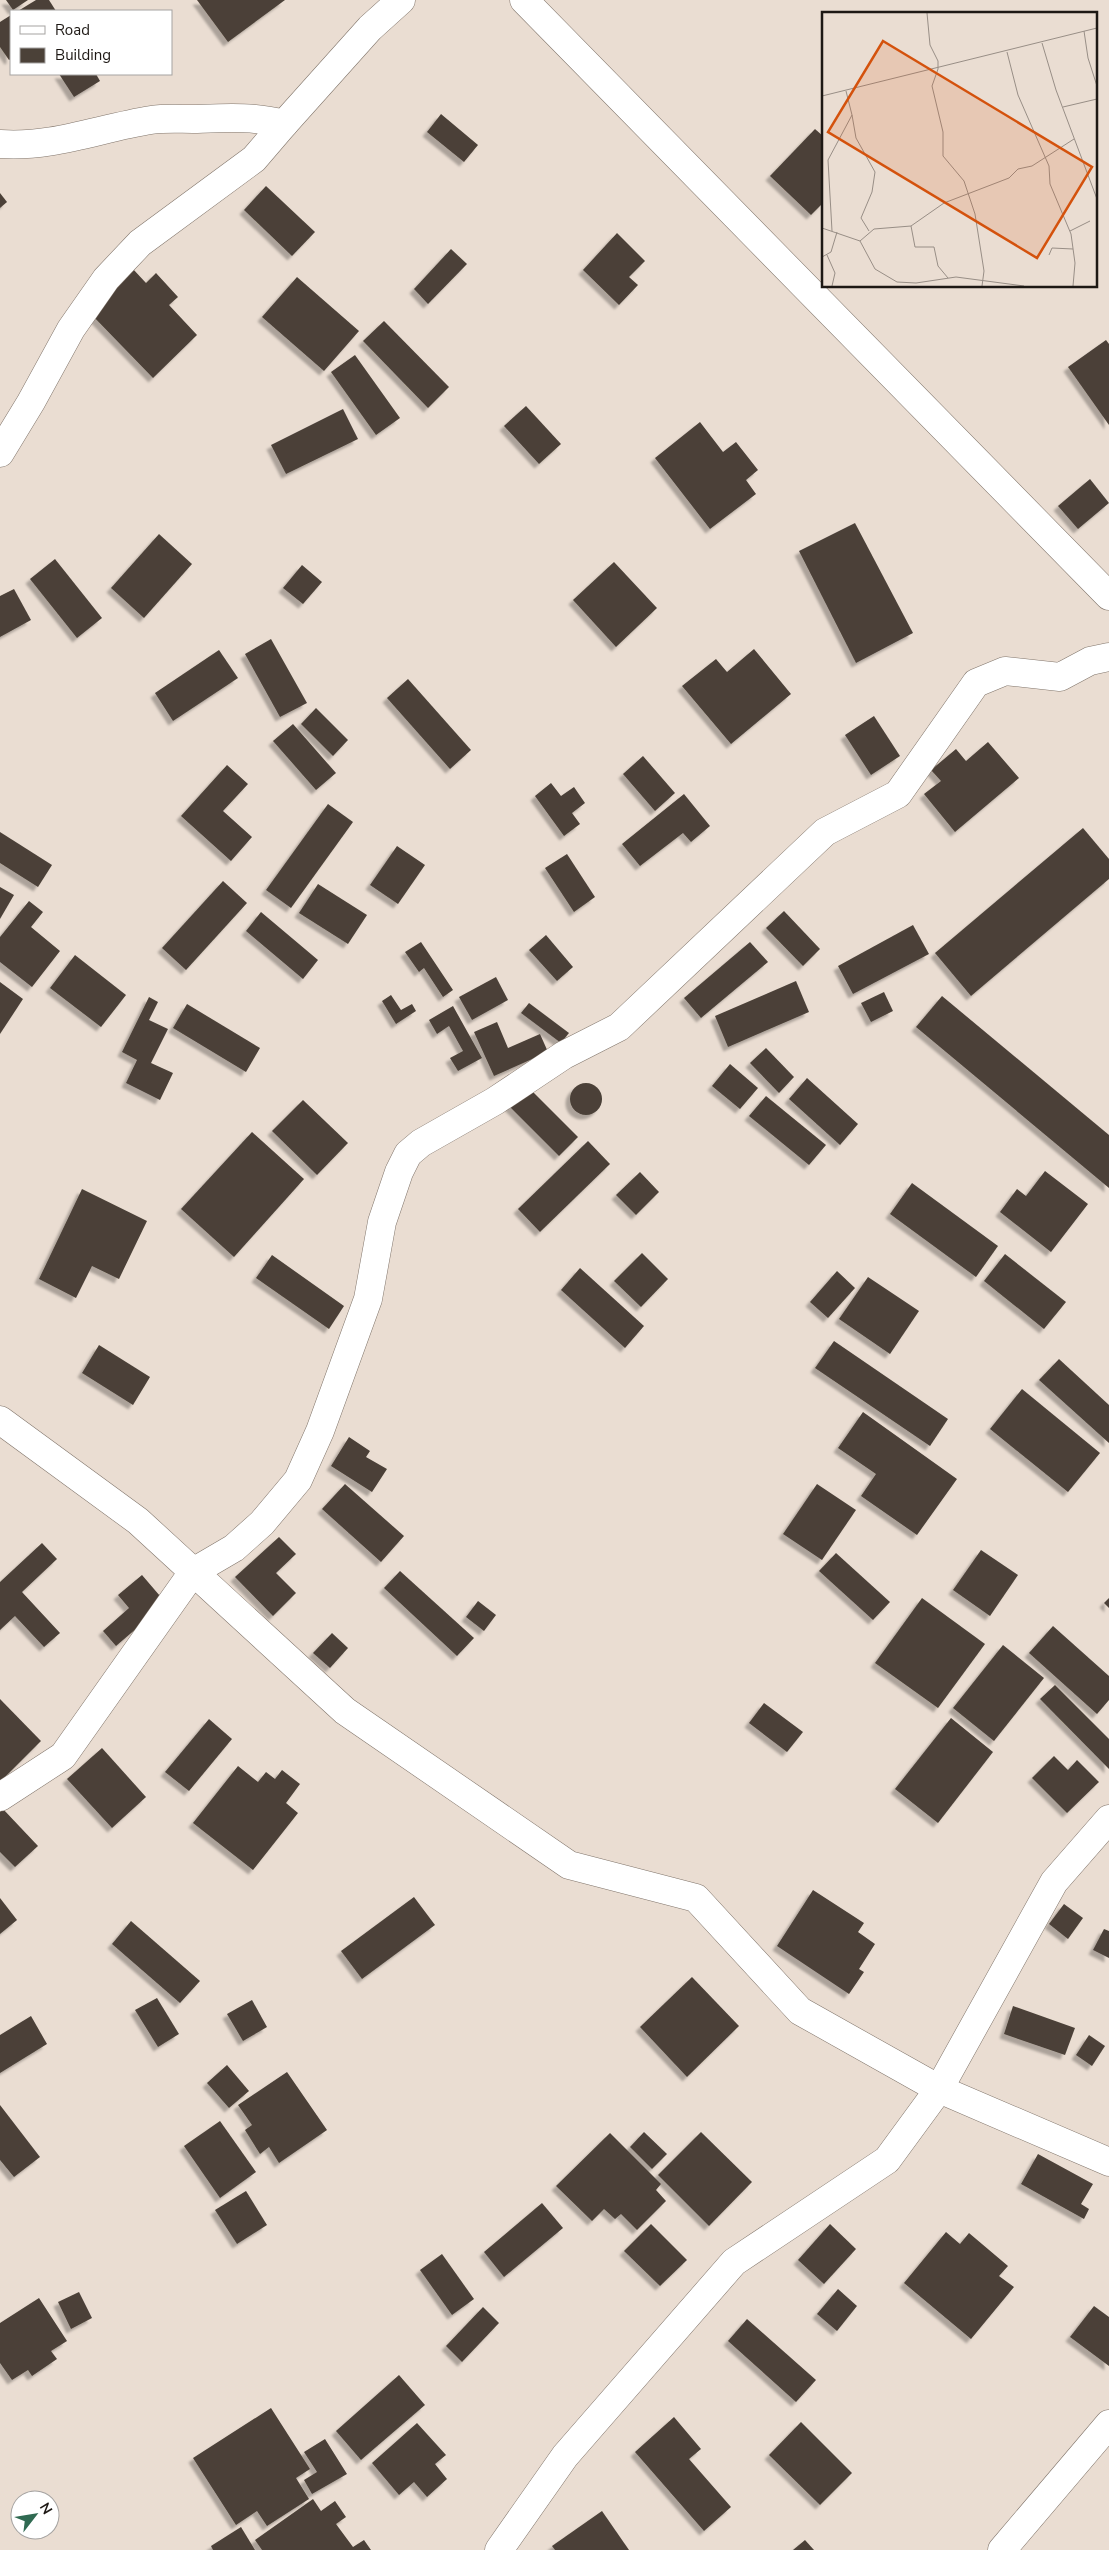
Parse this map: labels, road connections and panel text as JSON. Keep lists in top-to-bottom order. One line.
{"legend":["Road","Building"],"north":"top right"}
